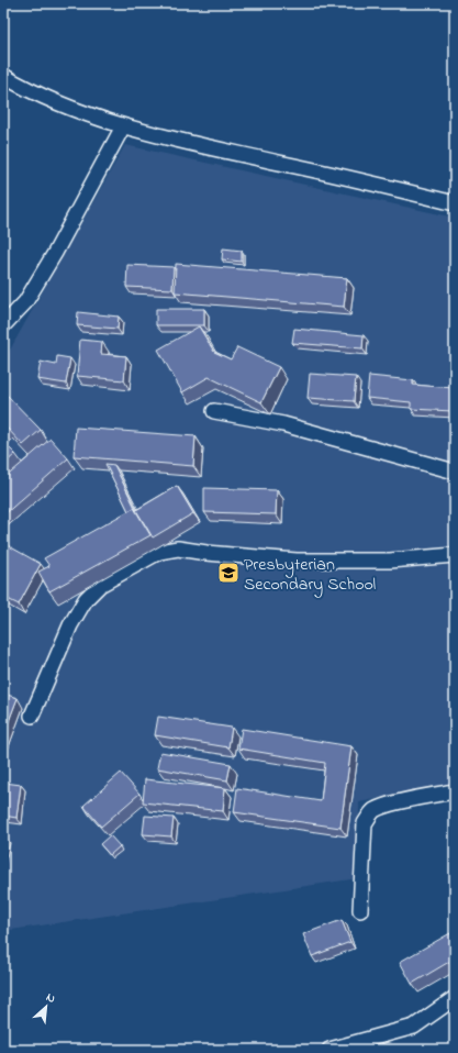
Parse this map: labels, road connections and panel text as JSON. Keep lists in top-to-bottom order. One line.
{"places":{"school or university":["Presbyterian Secondary School"]},"north":"top right"}
